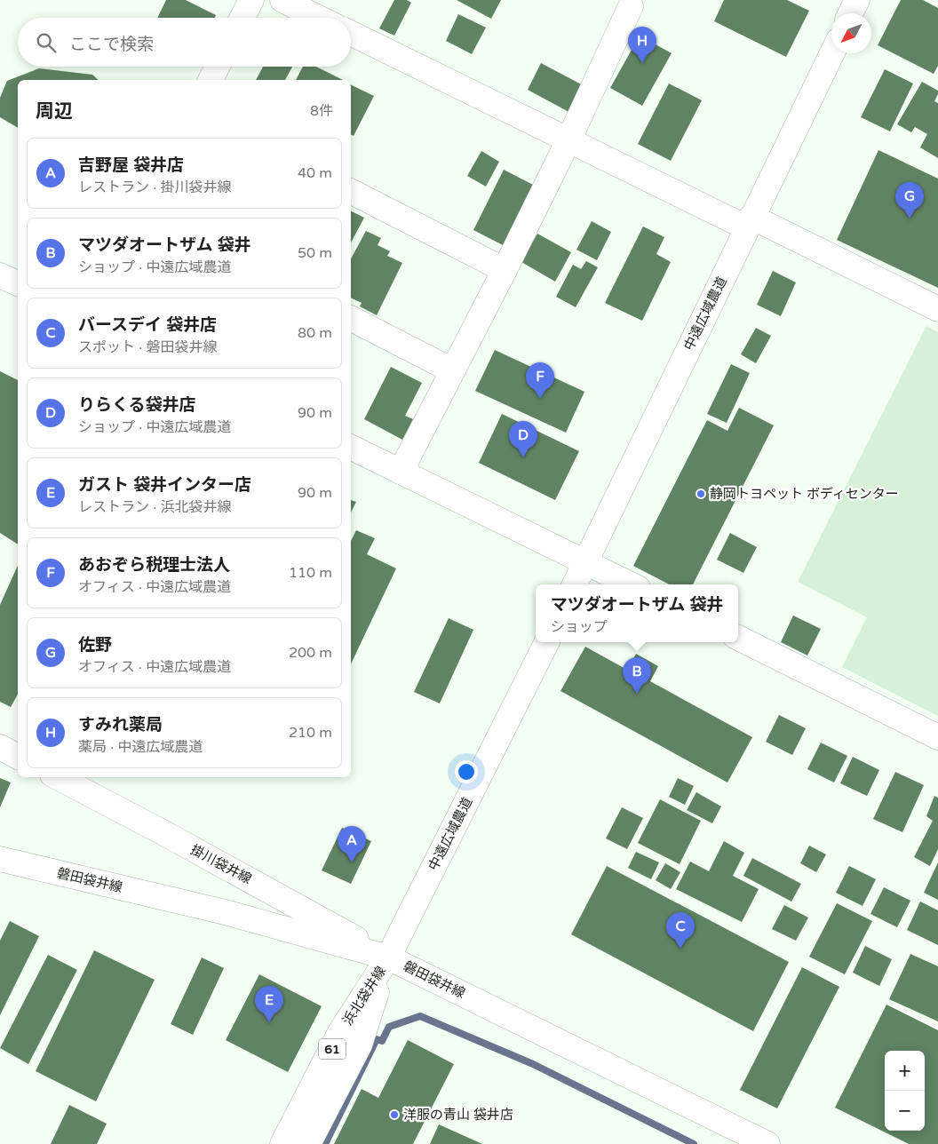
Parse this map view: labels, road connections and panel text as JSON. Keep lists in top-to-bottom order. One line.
{"streets":{"street":["中遠広域農道","掛川袋井線","磐田袋井線","浜北袋井線","61"]},"crossings":[["中遠広域農道","掛川袋井線"],["中遠広域農道","磐田袋井線"],["中遠広域農道","浜北袋井線"],["掛川袋井線","磐田袋井線"],["掛川袋井線","浜北袋井線"],["磐田袋井線","浜北袋井線"]],"places":["静岡トヨペット ボディセンター","洋服の青山 袋井店"],"north":"bottom left","page":{"search":"ここで検索","pins":["H","G","F","D","B","A","C","E"],"heading":["周辺","8件"],"list":[{"mark":"A","name":"吉野屋 袋井店","note":"レストラン · 掛川袋井線","value":"40 m"},{"mark":"B","name":"マツダオートザム 袋井","note":"ショップ · 中遠広域農道","value":"50 m"},{"mark":"C","name":"バースデイ 袋井店","note":"スポット · 磐田袋井線","value":"80 m"},{"mark":"D","name":"りらくる袋井店","note":"ショップ · 中遠広域農道","value":"90 m"},{"mark":"E","name":"ガスト 袋井インター店","note":"レストラン · 浜北袋井線","value":"90 m"},{"mark":"F","name":"あおぞら税理士法人","note":"オフィス · 中遠広域農道","value":"110 m"},{"mark":"G","name":"佐野","note":"オフィス · 中遠広域農道","value":"200 m"},{"mark":"H","name":"すみれ薬局","note":"薬局 · 中遠広域農道","value":"210 m"}],"popup":["マツダオートザム 袋井","ショップ"],"map_buttons":["+","−"]}}
